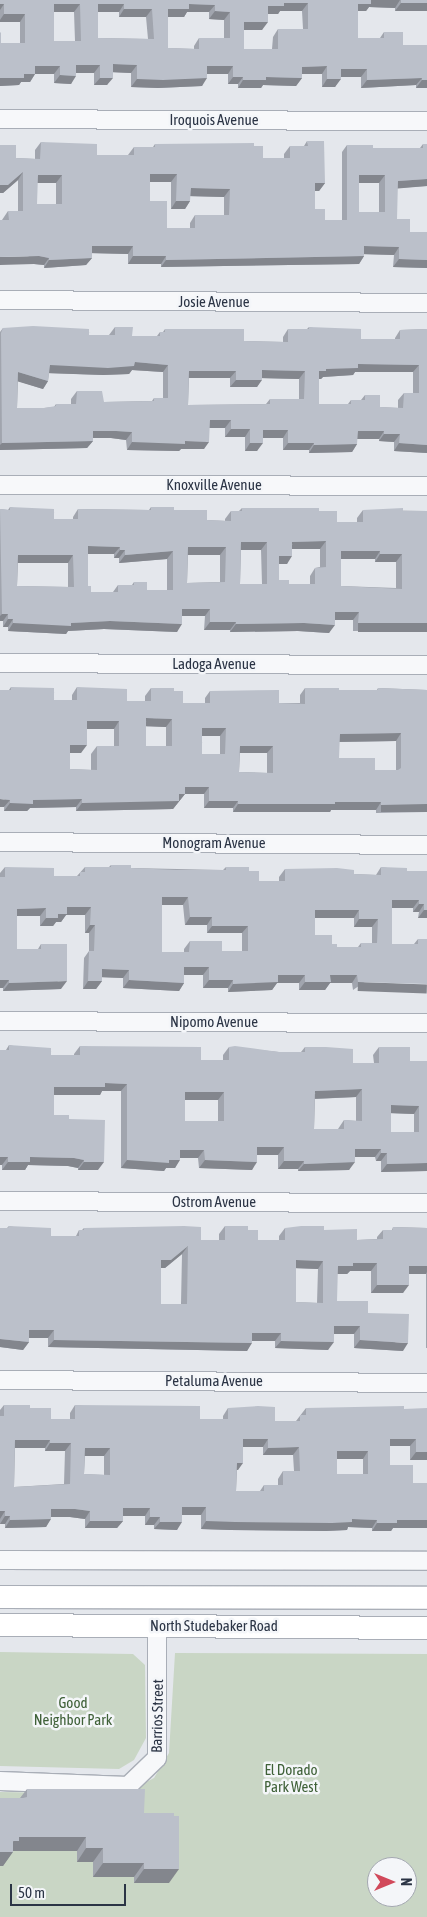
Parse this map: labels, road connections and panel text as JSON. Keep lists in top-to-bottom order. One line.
{"streets":{"main road":["North Studebaker Road"],"street":["Iroquois Avenue","Josie Avenue","Knoxville Avenue","Ladoga Avenue","Monogram Avenue","Nipomo Avenue","Ostrom Avenue","Petaluma Avenue","Barrios Street"]},"crossings":[["North Studebaker Road","Barrios Street"]],"parks":["Good Neighbor Park","El Dorado Park West"],"scale_bar":"50 m","north":"right"}
